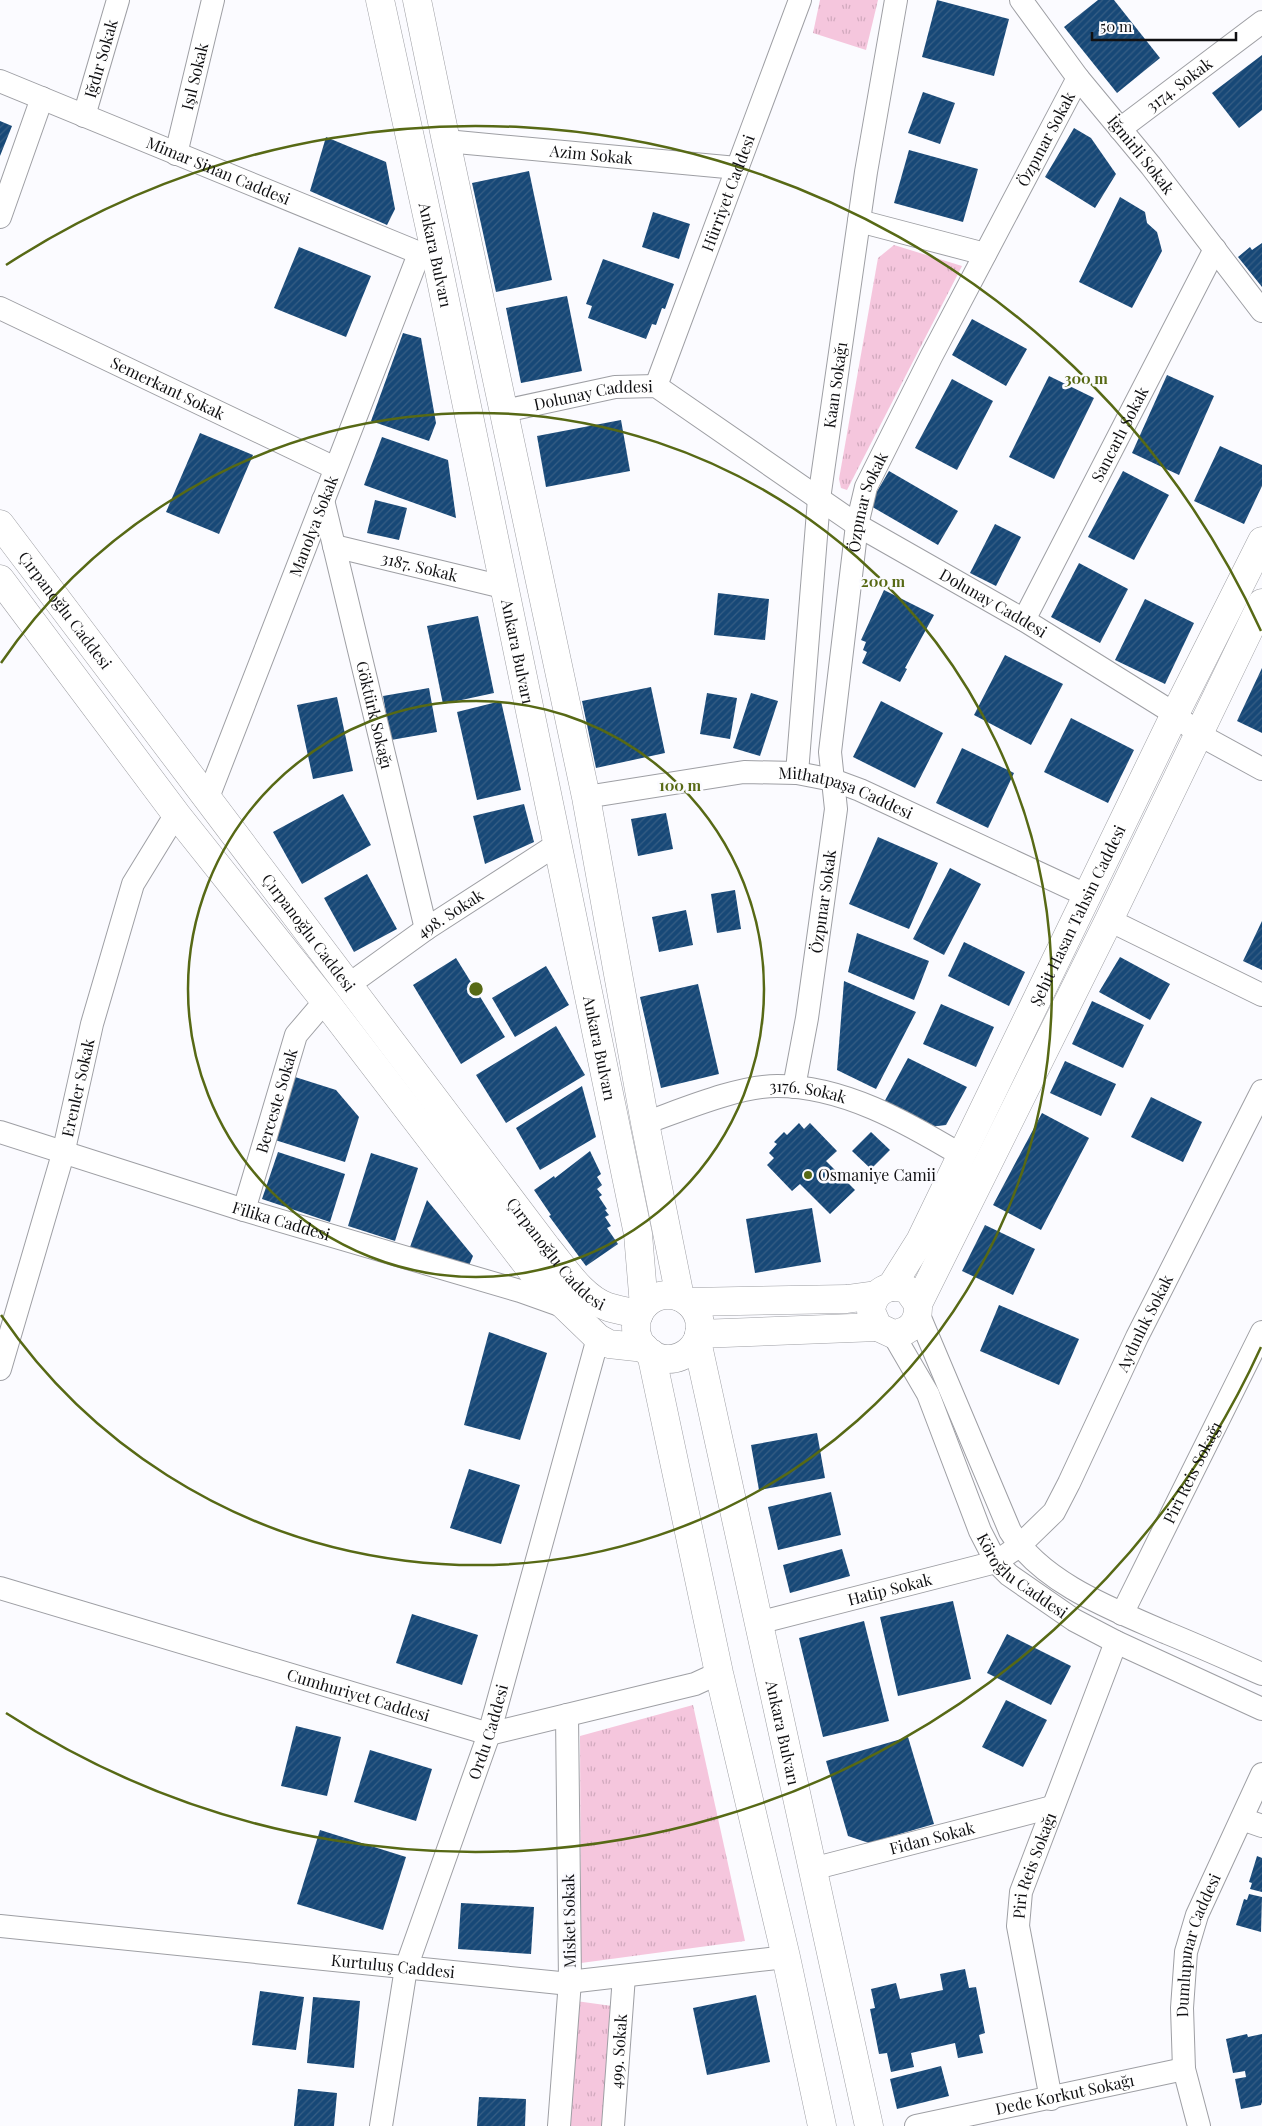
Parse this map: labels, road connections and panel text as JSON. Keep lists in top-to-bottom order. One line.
{"streets":{"main road":["Ankara Bulvarı","Çırpanoğlu Caddesi","Şehit Hasan Tahsin Caddesi"],"street":["Iğdır Sokak","Işıl Sokak","3174. Sokak","Özpınar Sokak","Azim Sokak","İğmirli Sokak","Mimar Sinan Caddesi","Hürriyet Caddesi","Kaan Sokağı","Semerkant Sokak","Dolunay Caddesi","Sancarlı Sokak","Manolya Sokak","3187. Sokak","Göktürk Sokağı","Mithatpaşa Caddesi","498. Sokak","Erenler Sokak","3176. Sokak","Berceste Sokak","Filika Caddesi","Aydınlık Sokak","Piri Reis Sokağı","Köroğlu Caddesi","Hatip Sokak","Cumhuriyet Caddesi","Ordu Caddesi","Fidan Sokak","Misket Sokak","Dumlupınar Caddesi","Kurtuluş Caddesi","499. Sokak","Dede Korkut Sokağı"]},"crossings":[["Iğdır Sokak","Mimar Sinan Caddesi"],["Işıl Sokak","Mimar Sinan Caddesi"],["3174. Sokak","İğmirli Sokak"],["Özpınar Sokak","İğmirli Sokak"],["Özpınar Sokak","Dolunay Caddesi"],["Özpınar Sokak","Mithatpaşa Caddesi"],["Özpınar Sokak","3176. Sokak"],["Azim Sokak","Hürriyet Caddesi"],["Azim Sokak","Ankara Bulvarı"],["İğmirli Sokak","Sancarlı Sokak"],["Mimar Sinan Caddesi","Ankara Bulvarı"],["Mimar Sinan Caddesi","Manolya Sokak"],["Hürriyet Caddesi","Dolunay Caddesi"],["Ankara Bulvarı","Dolunay Caddesi"],["Ankara Bulvarı","Manolya Sokak"],["Ankara Bulvarı","3187. Sokak"],["Ankara Bulvarı","Çırpanoğlu Caddesi"],["Ankara Bulvarı","Mithatpaşa Caddesi"],["Ankara Bulvarı","498. Sokak"],["Ankara Bulvarı","Şehit Hasan Tahsin Caddesi"],["Ankara Bulvarı","3176. Sokak"],["Ankara Bulvarı","Hatip Sokak"],["Ankara Bulvarı","Fidan Sokak"],["Ankara Bulvarı","Kurtuluş Caddesi"],["Kaan Sokağı","Dolunay Caddesi"],["Kaan Sokağı","Mithatpaşa Caddesi"],["Semerkant Sokak","Manolya Sokak"],["Dolunay Caddesi","Sancarlı Sokak"],["Dolunay Caddesi","Şehit Hasan Tahsin Caddesi"],["Manolya Sokak","Çırpanoğlu Caddesi"],["Manolya Sokak","Göktürk Sokağı"],["3187. Sokak","Göktürk Sokağı"],["Çırpanoğlu Caddesi","498. Sokak"],["Çırpanoğlu Caddesi","Şehit Hasan Tahsin Caddesi"],["Çırpanoğlu Caddesi","Erenler Sokak"],["Çırpanoğlu Caddesi","Berceste Sokak"],["Çırpanoğlu Caddesi","Filika Caddesi"],["Çırpanoğlu Caddesi","Ordu Caddesi"],["Göktürk Sokağı","498. Sokak"],["Mithatpaşa Caddesi","Şehit Hasan Tahsin Caddesi"],["Şehit Hasan Tahsin Caddesi","3176. Sokak"],["Şehit Hasan Tahsin Caddesi","Köroğlu Caddesi"],["Erenler Sokak","Filika Caddesi"],["Berceste Sokak","Filika Caddesi"],["Aydınlık Sokak","Köroğlu Caddesi"],["Aydınlık Sokak","Hatip Sokak"],["Piri Reis Sokağı","Köroğlu Caddesi"],["Piri Reis Sokağı","Fidan Sokak"],["Piri Reis Sokağı","Dede Korkut Sokağı"],["Köroğlu Caddesi","Hatip Sokak"],["Cumhuriyet Caddesi","Ordu Caddesi"],["Ordu Caddesi","Kurtuluş Caddesi"],["Misket Sokak","Kurtuluş Caddesi"],["Dumlupınar Caddesi","Dede Korkut Sokağı"],["Kurtuluş Caddesi","499. Sokak"]],"places":["Osmaniye Camii"],"scale_bar":"50 m","rings":["300 m","200 m","100 m"]}
